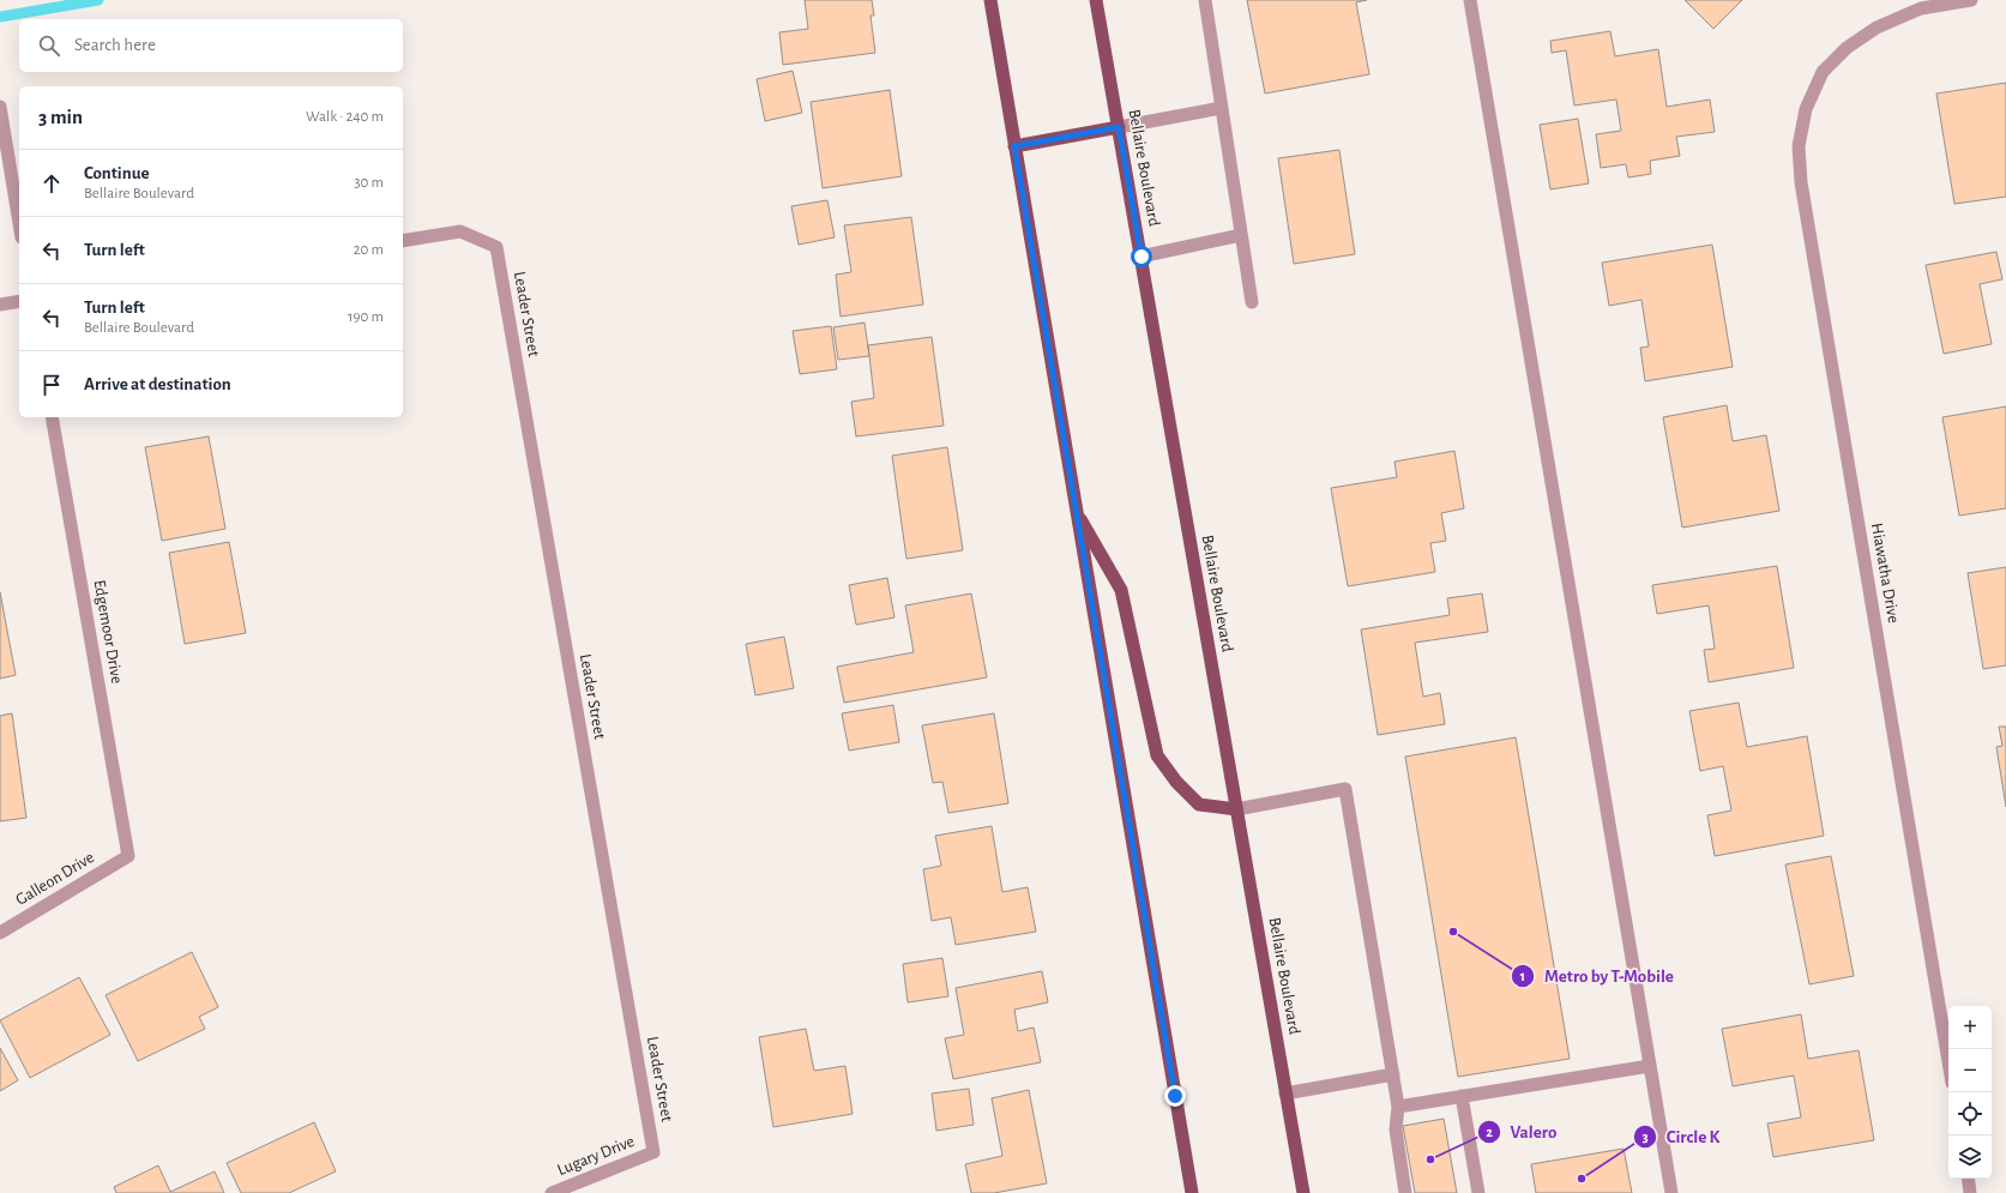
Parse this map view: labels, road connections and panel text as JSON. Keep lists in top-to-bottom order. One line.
{"streets":{"main road":["Bellaire Boulevard"],"street":["Leader Street","Hiawatha Drive","Edgemoor Drive","Galleon Drive","Lugary Drive"]},"crossings":[["Leader Street","Lugary Drive"],["Edgemoor Drive","Galleon Drive"]],"places":["Metro by T-Mobile","Valero","Circle K"],"page":{"search":"Search here","heading":["3 min","Walk · 240 m"],"list":[["Continue","Bellaire Boulevard","30 m"],["Turn left","20 m"],["Turn left","Bellaire Boulevard","190 m"],"Arrive at destination"],"map_buttons":["+","−"]}}
